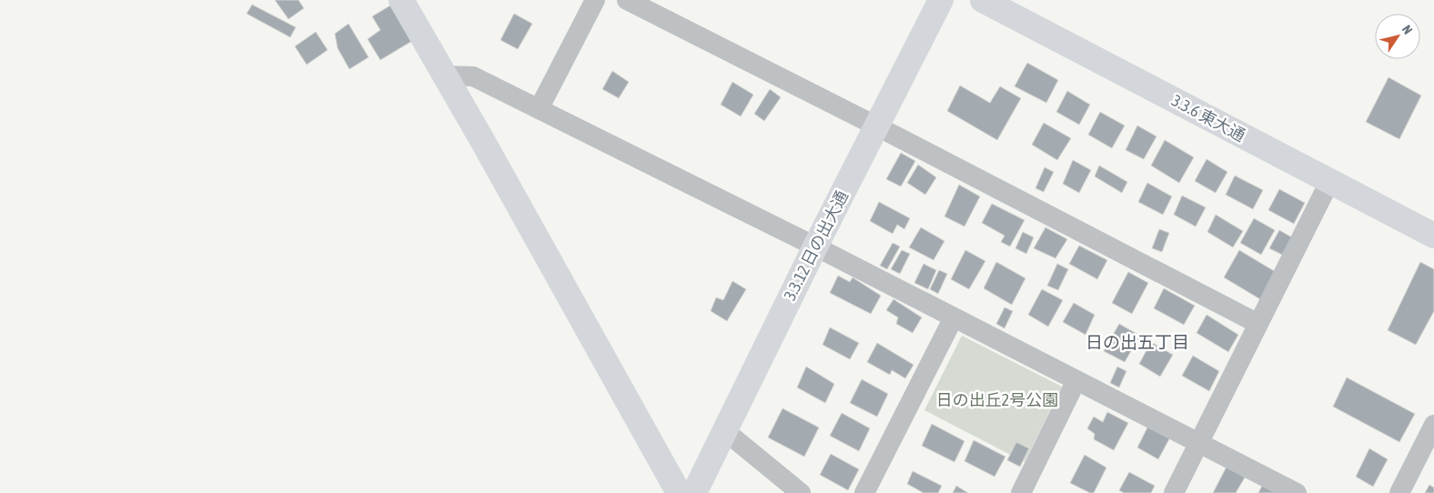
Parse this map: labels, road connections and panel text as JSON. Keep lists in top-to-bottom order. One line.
{"streets":{"street":["3.3.6 東大通","3.3.12 日の出大通"]},"districts":["日の出五丁目"],"parks":["日の出丘2号公園"],"north":"top right"}
